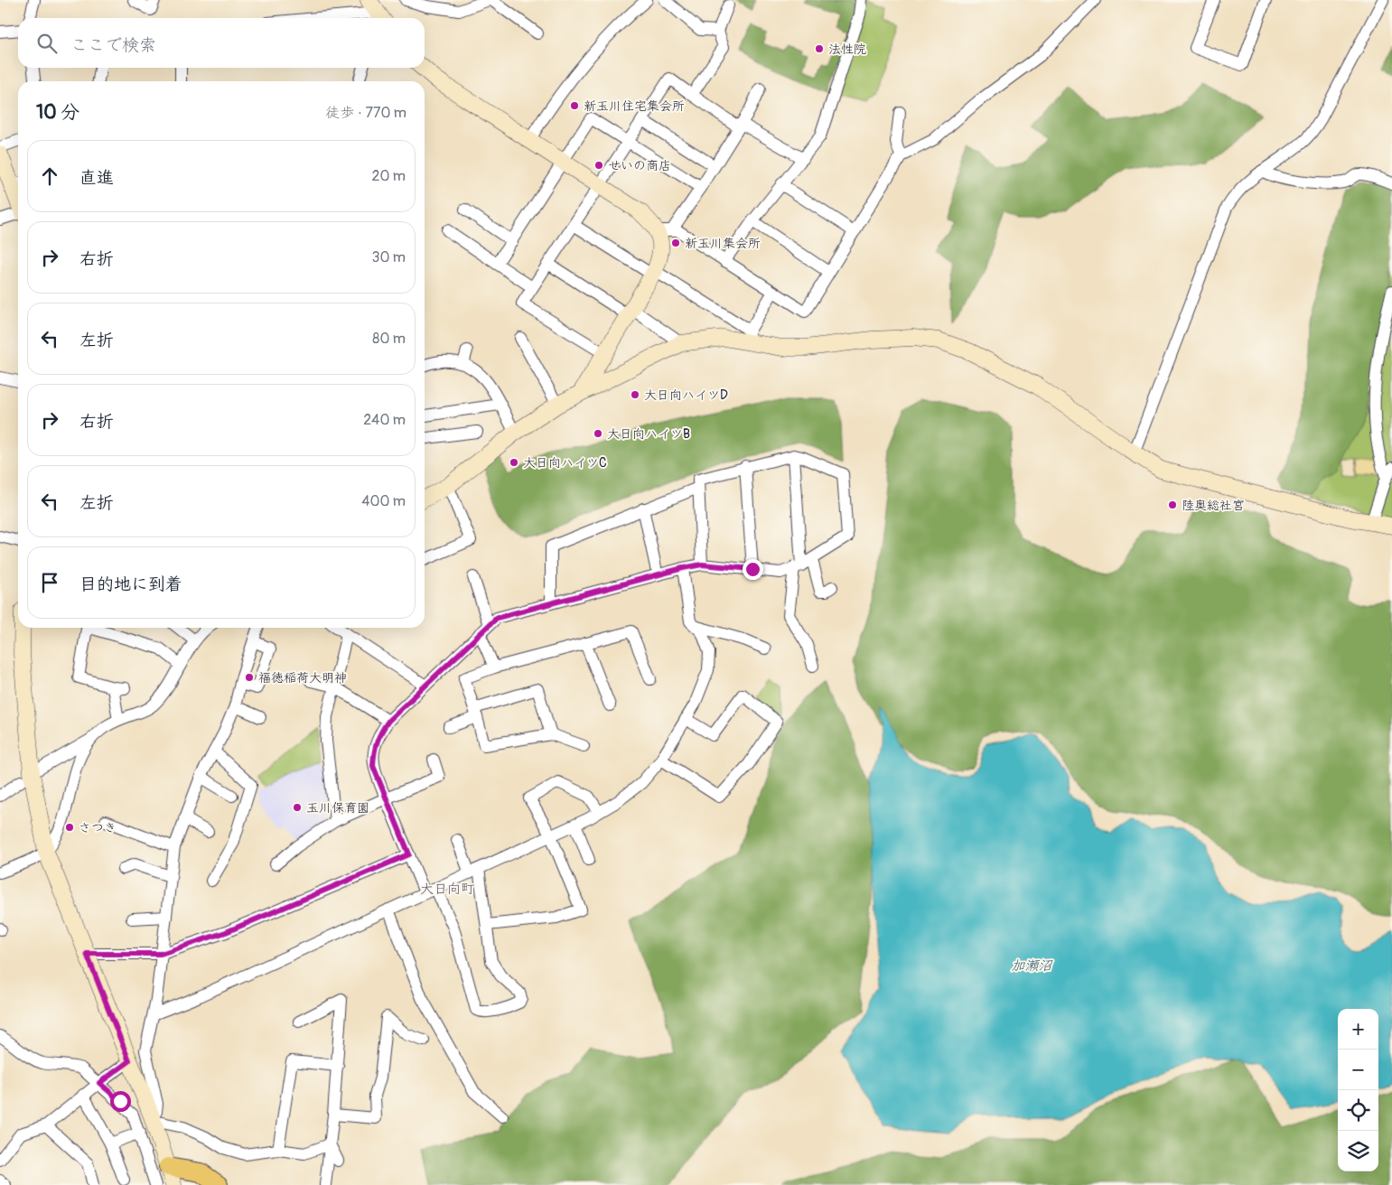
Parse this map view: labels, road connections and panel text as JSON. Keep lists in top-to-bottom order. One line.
{"districts":["大日向町"],"water":["加瀬沼"],"places":["法性院","新玉川住宅集会所","せいの商店","新玉川集会所","大日向ハイツD","大日向ハイツB","大日向ハイツC","陸奥総社宮","福徳稲荷大明神","玉川保育園","さつき"],"page":{"search":"ここで検索","heading":["10 分","徒歩 · 770 m"],"list":[["直進","20 m"],["右折","30 m"],["左折","80 m"],["右折","240 m"],["左折","400 m"],"目的地に到着"],"map_buttons":["+","−"]}}
